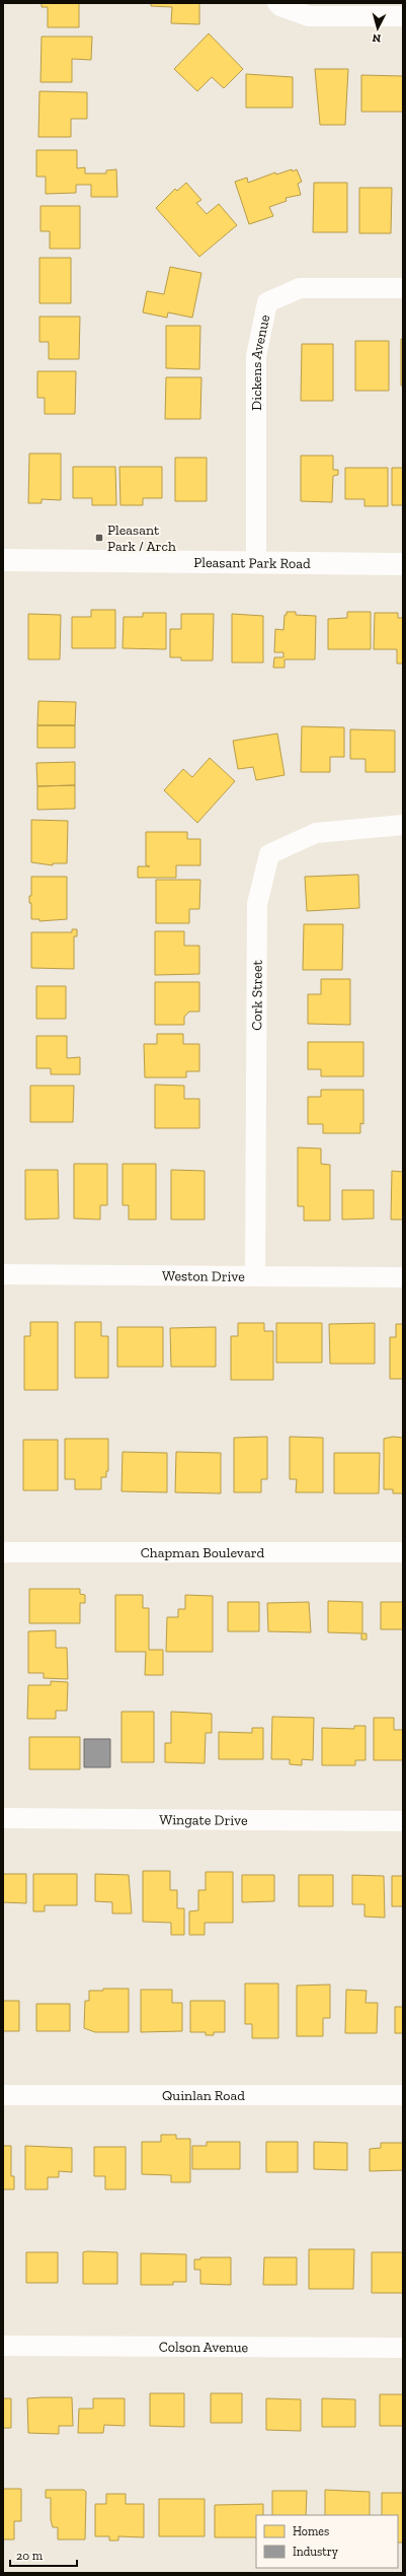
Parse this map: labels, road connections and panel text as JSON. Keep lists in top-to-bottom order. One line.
{"streets":{"street":["Dickens Avenue","Pleasant Park Road","Cork Street","Weston Drive","Chapman Boulevard","Wingate Drive","Quinlan Road","Colson Avenue"]},"crossings":[["Dickens Avenue","Pleasant Park Road"],["Cork Street","Weston Drive"]],"places":{"transit":["Pleasant Park / Arch"]},"legend":["Homes","Industry"],"scale_bar":"20 m","north":"bottom"}
